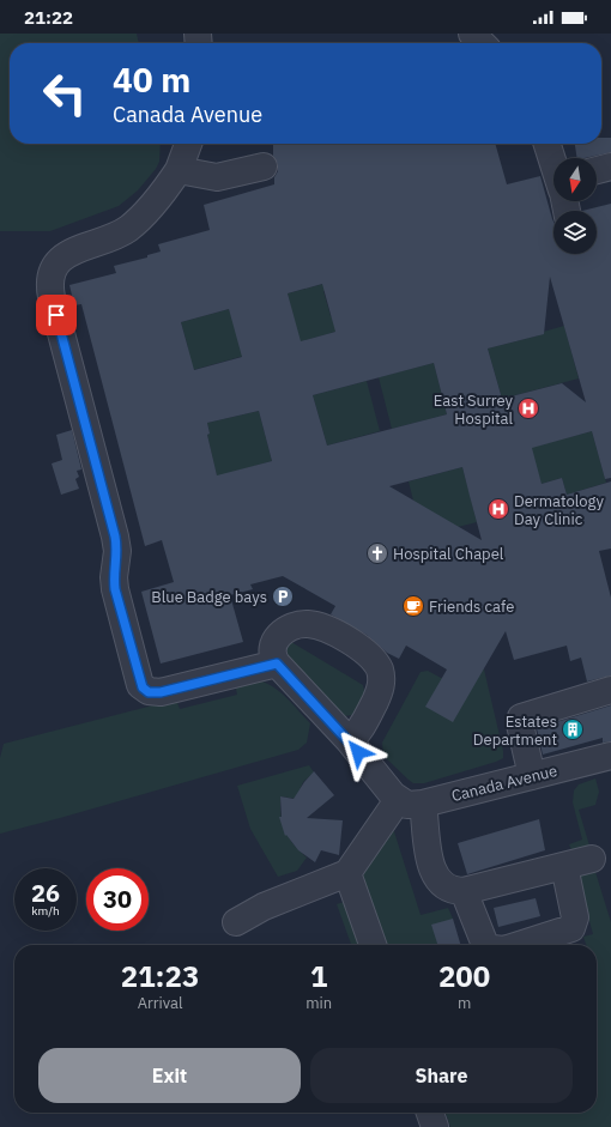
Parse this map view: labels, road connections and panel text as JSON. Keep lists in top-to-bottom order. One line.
{"streets":{"street":["Canada Avenue"]},"places":{"hospital":["East Surrey Hospital","Dermatology Day Clinic"],"church":["Hospital Chapel"],"parking":["Blue Badge bays"],"cafe":["Friends cafe"],"building":["Estates Department"]},"north":"bottom","page":{"status":"21:22","turn":["40 m","Canada Avenue"],"speed":"26 km/h","limit":"30","eta":["21:23","Arrival","1","min","200","m"],"buttons":["Exit","Share"]}}
